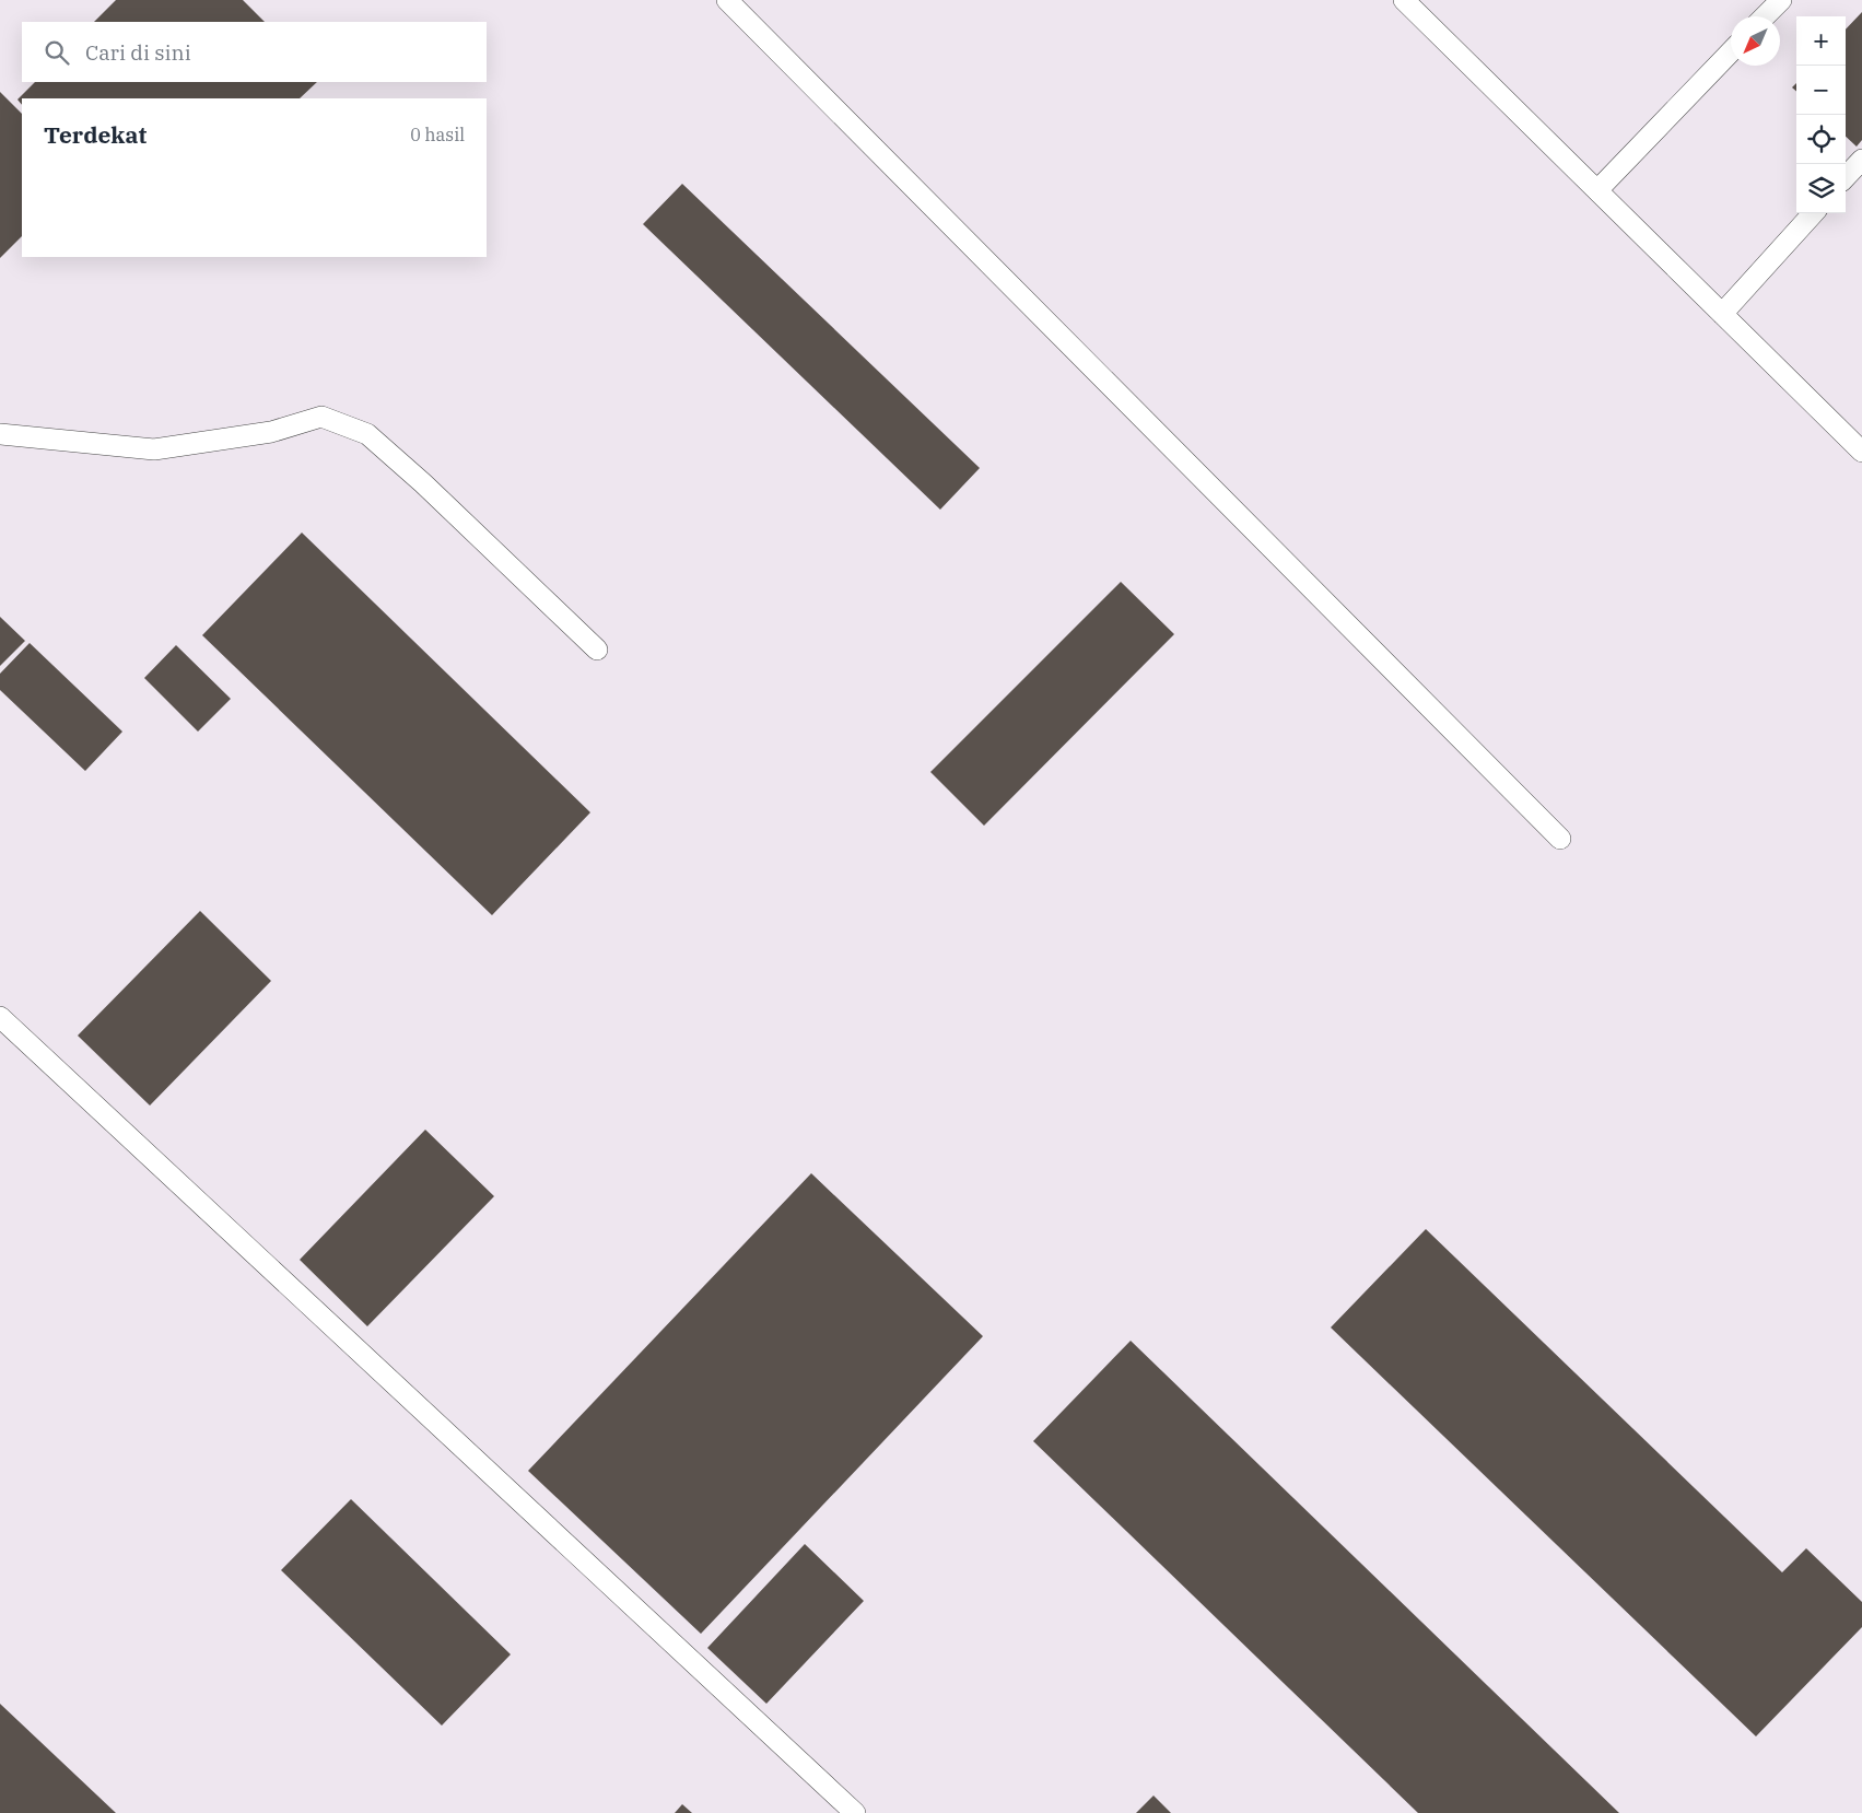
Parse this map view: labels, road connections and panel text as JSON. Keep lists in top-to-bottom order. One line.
{"north":"bottom left","page":{"map_buttons":["+","−"],"search":"Cari di sini","heading":["Terdekat","0 hasil"]}}
